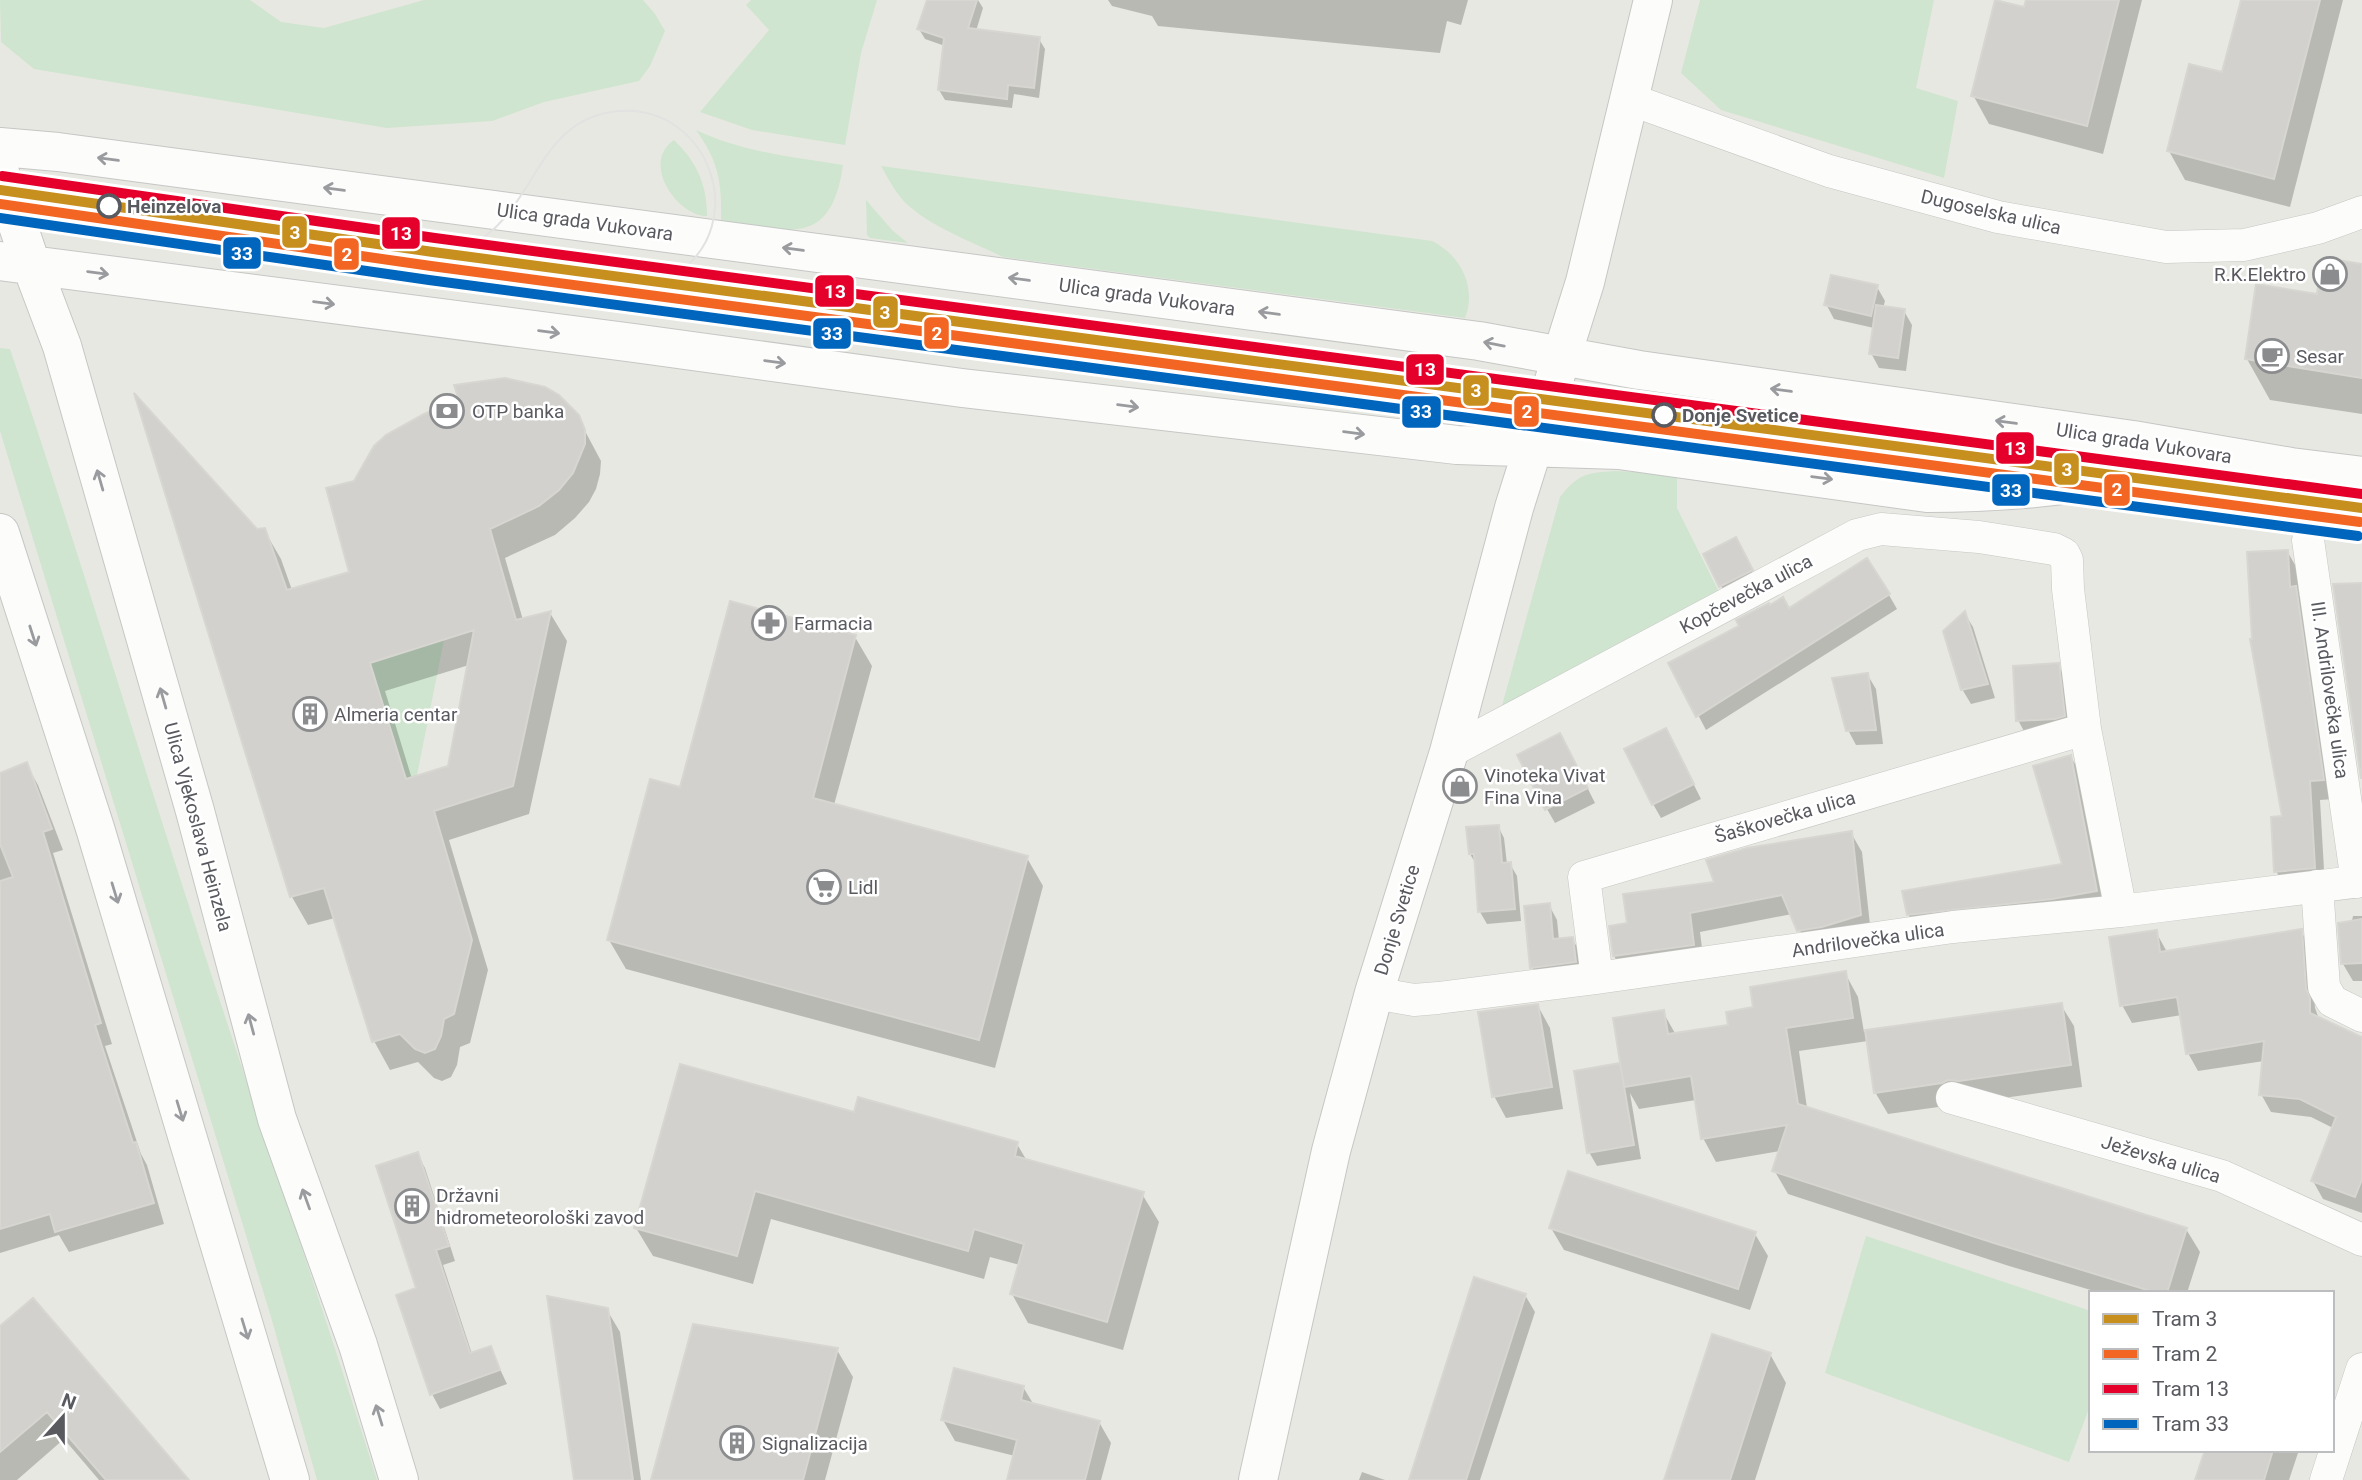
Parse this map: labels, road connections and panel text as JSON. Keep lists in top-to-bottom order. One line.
{"streets":{"street":["Dugoselska ulica","Ulica grada Vukovara","Kopčevečka ulica","III. Andrilovečka ulica","Šaškovečka ulica","Ulica Vjekoslava Heinzela","Donje Svetice","Andrilovečka ulica","Ježevska ulica"]},"crossings":[["Dugoselska ulica","Donje Svetice"],["Ulica grada Vukovara","Ulica Vjekoslava Heinzela"],["Ulica grada Vukovara","Donje Svetice"],["Kopčevečka ulica","Šaškovečka ulica"],["Kopčevečka ulica","Donje Svetice"],["III. Andrilovečka ulica","Andrilovečka ulica"],["Šaškovečka ulica","Andrilovečka ulica"],["Donje Svetice","Andrilovečka ulica"]],"places":{"other":["Heinzelova","Donje Svetice"],"shop":["R.K.Elektro","Vinoteka Vivat Fina Vina"],"cafe":["Sesar"],"bank":["OTP banka"],"pharmacy":["Farmacia"],"building":["Almeria centar","Državni hidrometeorološki zavod","Signalizacija"],"supermarket":["Lidl"]},"lines":["tram line 13","tram line 3","tram line 2","tram line 33"],"legend":["Tram 3","Tram 2","Tram 13","Tram 33"],"north":"top"}
